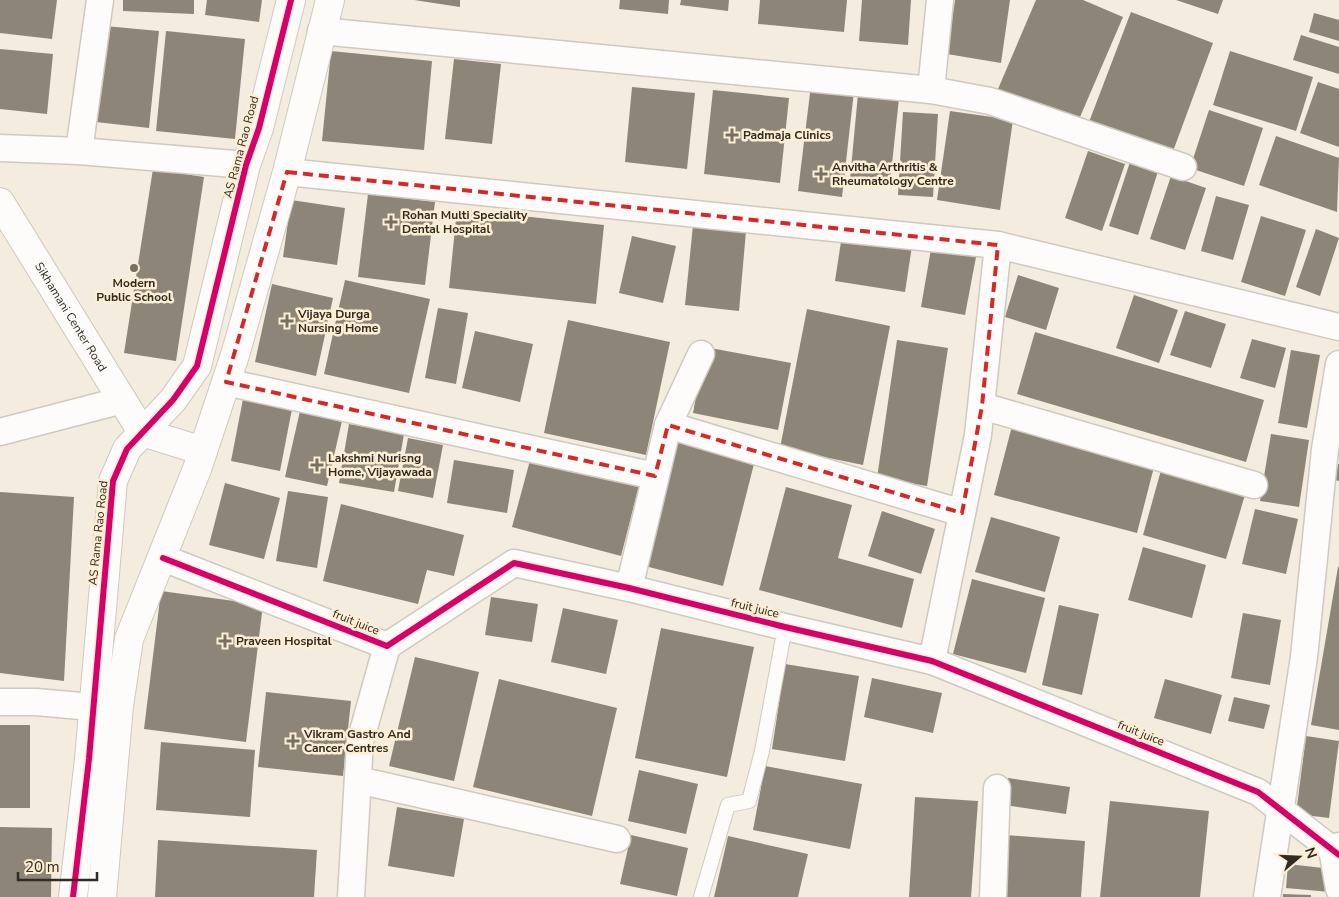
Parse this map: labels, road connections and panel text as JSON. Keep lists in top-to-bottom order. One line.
{"streets":{"street":["AS Rama Rao Road","Sikhamani Center Road","fruit juice"]},"crossings":[["AS Rama Rao Road","Sikhamani Center Road"]],"places":{"health":["Padmaja Clinics","Anvitha Arthritis & Rheumatology Centre","Rohan Multi Speciality Dental Hospital","Vijaya Durga Nursing Home","Lakshmi Nurisng Home, Vijayawada","Praveen Hospital","Vikram Gastro And Cancer Centres"],"other":["Modern Public School"]},"scale_bar":"20 m","north":"right"}
